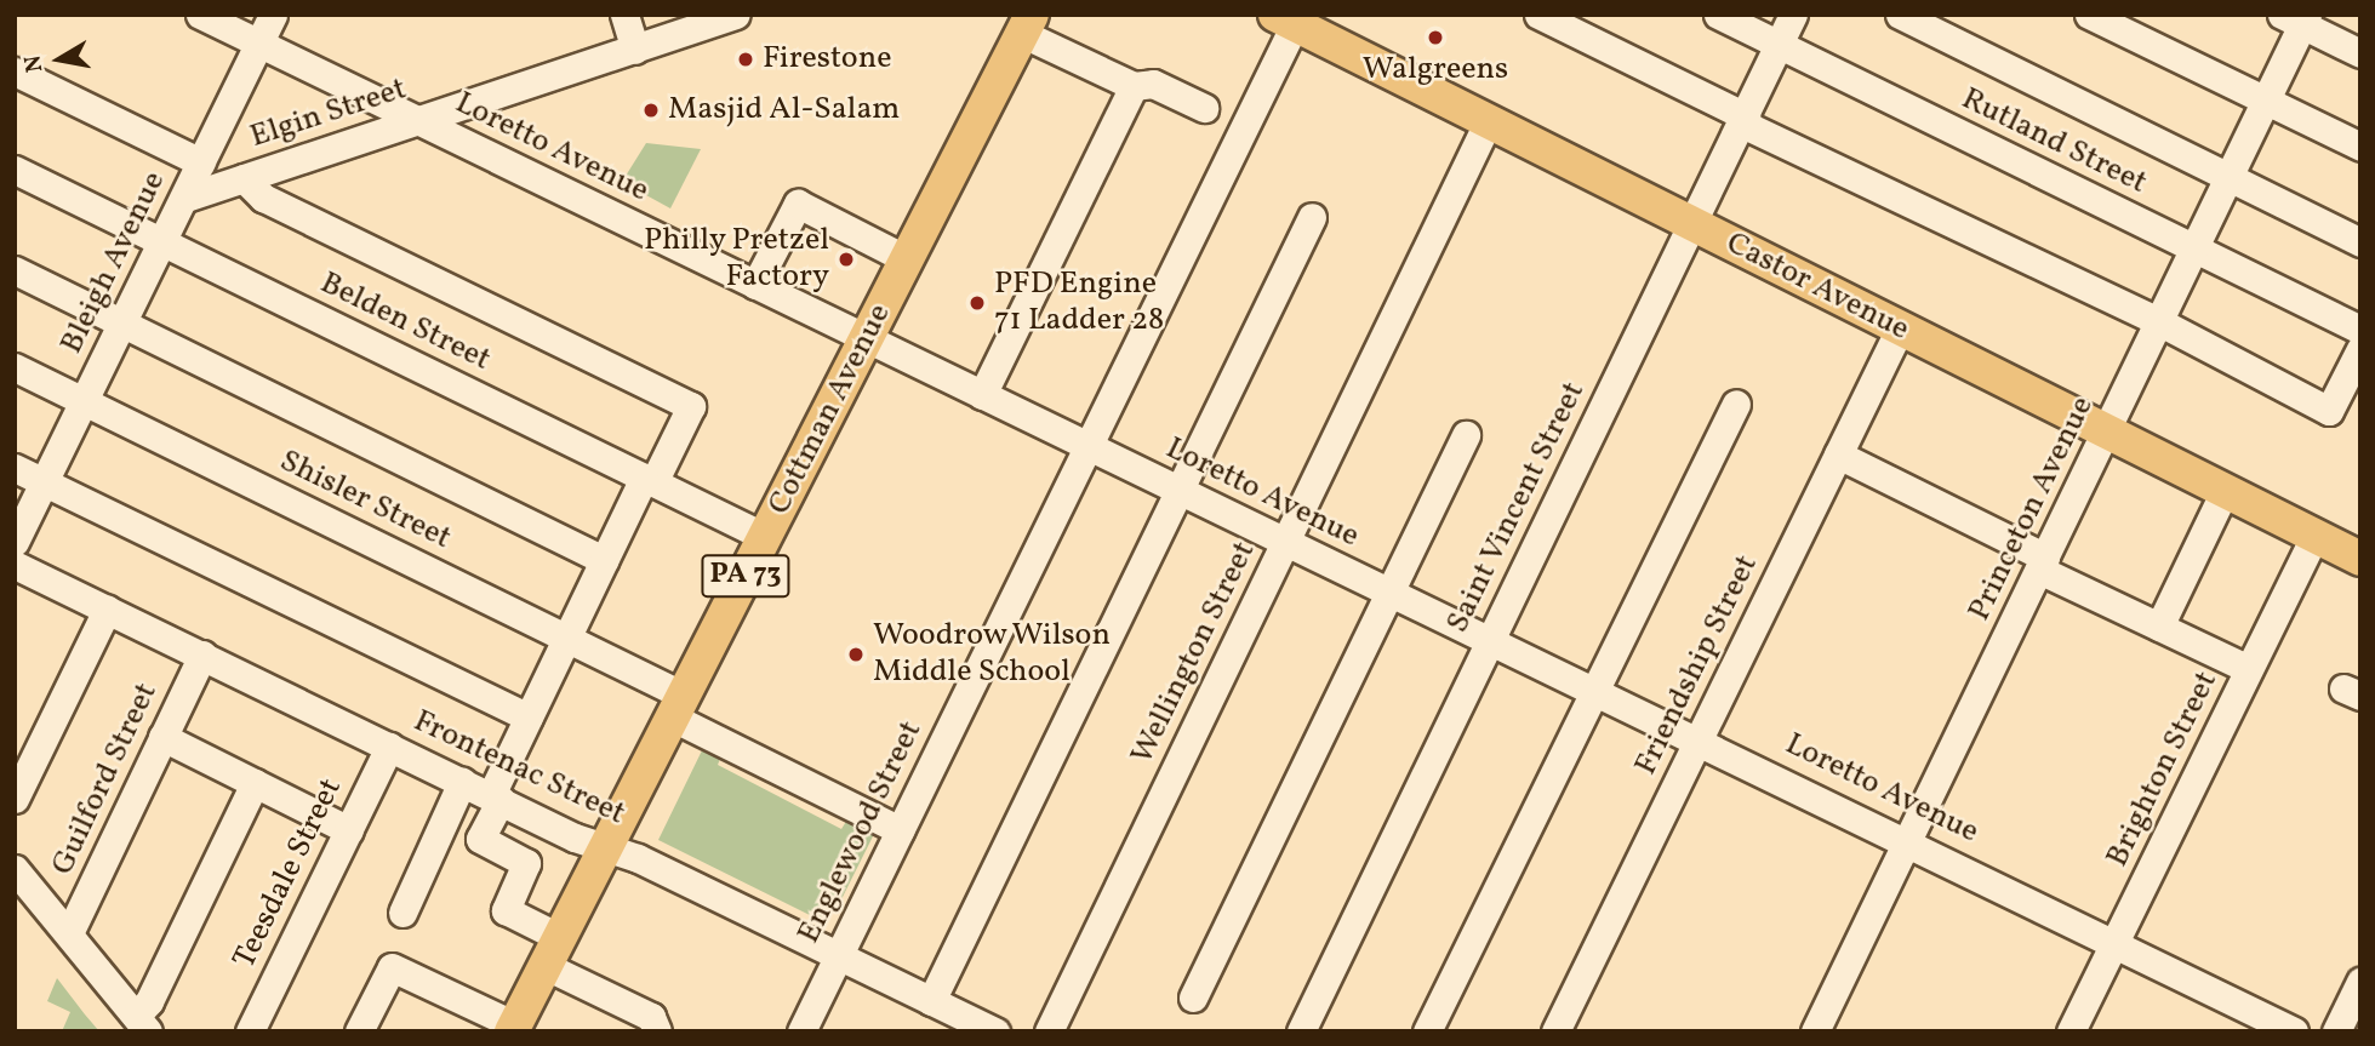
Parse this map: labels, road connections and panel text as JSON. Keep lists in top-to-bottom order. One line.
{"streets":{"main road":["Castor Avenue","Cottman Avenue","PA 73"],"street":["Elgin Street","Rutland Street","Loretto Avenue","Bleigh Avenue","Belden Street","Shisler Street","Saint Vincent Street","Princeton Avenue","Wellington Street","Friendship Street","Frontenac Street","Brighton Street","Guilford Street","Englewood Street","Teesdale Street"]},"crossings":[["Elgin Street","Loretto Avenue"],["Elgin Street","Bleigh Avenue"],["Rutland Street","Saint Vincent Street"],["Rutland Street","Princeton Avenue"],["Loretto Avenue","Bleigh Avenue"],["Loretto Avenue","Cottman Avenue"],["Loretto Avenue","Saint Vincent Street"],["Loretto Avenue","Princeton Avenue"],["Loretto Avenue","Wellington Street"],["Loretto Avenue","Friendship Street"],["Loretto Avenue","Brighton Street"],["Loretto Avenue","Englewood Street"],["Bleigh Avenue","Belden Street"],["Bleigh Avenue","Shisler Street"],["Castor Avenue","Saint Vincent Street"],["Castor Avenue","Princeton Avenue"],["Castor Avenue","Wellington Street"],["Castor Avenue","Friendship Street"],["Castor Avenue","Brighton Street"],["Castor Avenue","Englewood Street"],["Belden Street","Cottman Avenue"],["Cottman Avenue","Shisler Street"],["Cottman Avenue","Frontenac Street"],["Shisler Street","Englewood Street"],["Frontenac Street","Guilford Street"],["Frontenac Street","Englewood Street"],["Frontenac Street","Teesdale Street"]],"places":["Walgreens","Firestone","Masjid Al-Salam","Philly Pretzel Factory","PFD Engine 71 Ladder 28","Woodrow Wilson Middle School"],"north":"left"}
